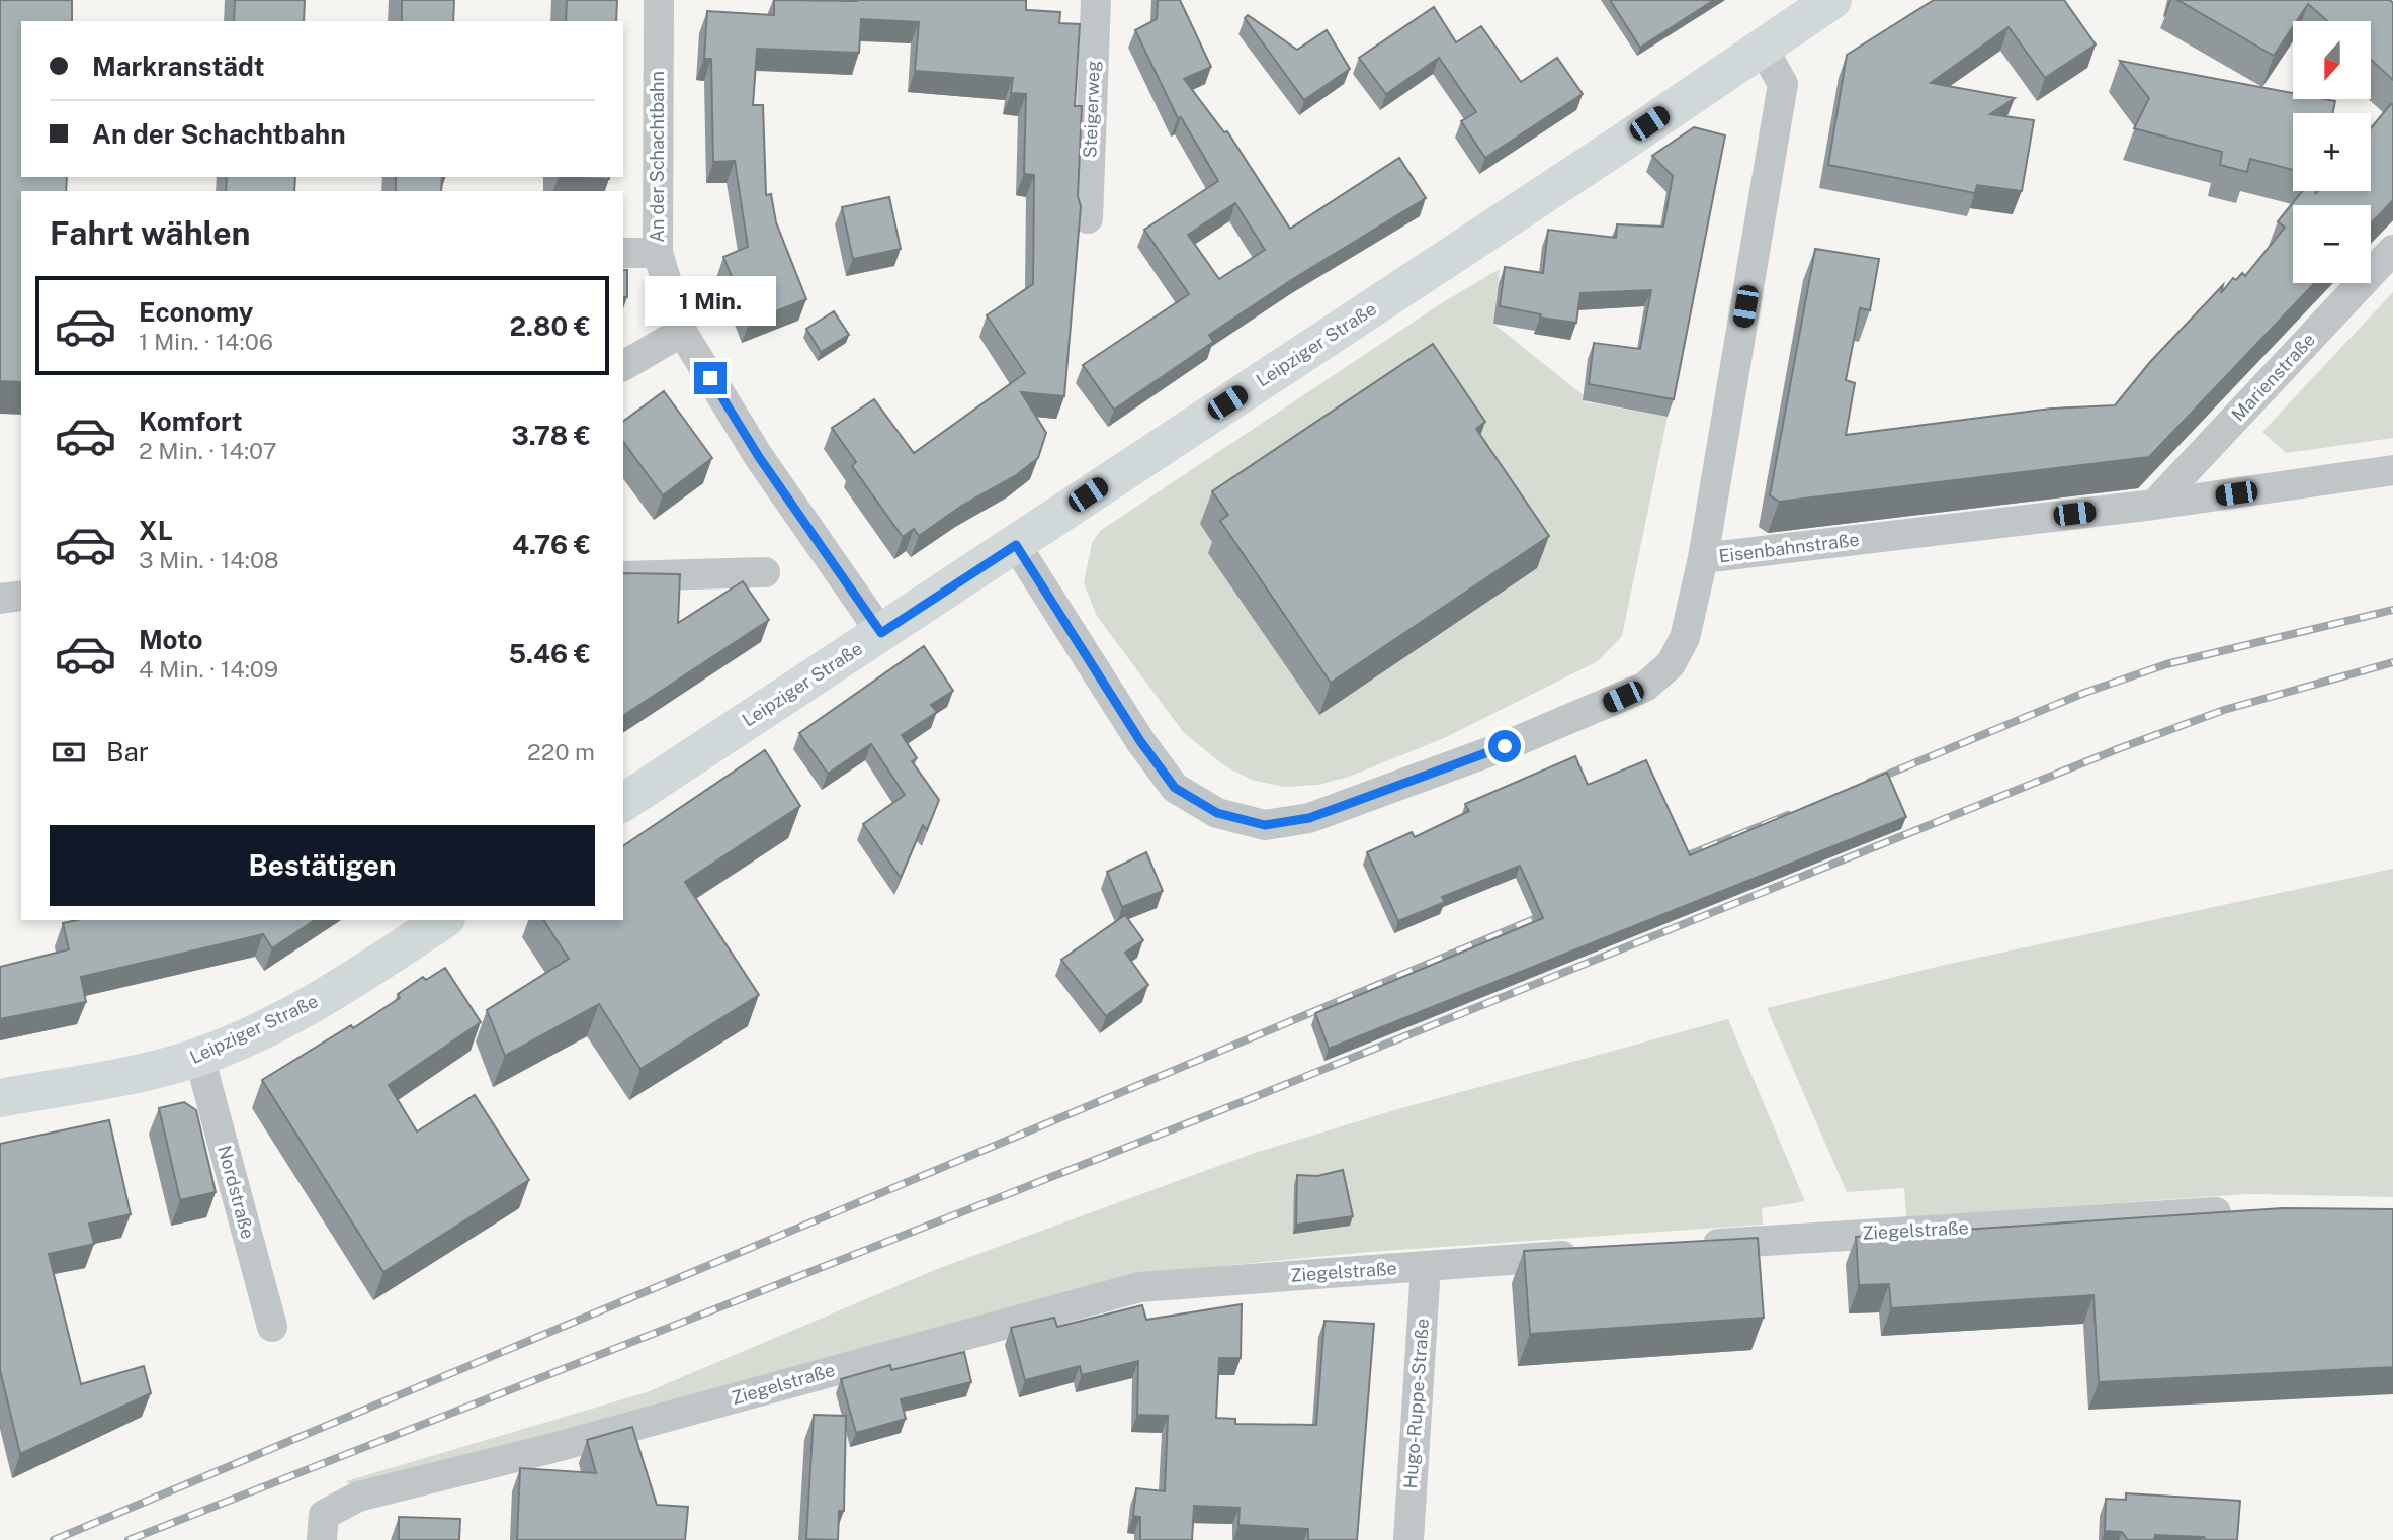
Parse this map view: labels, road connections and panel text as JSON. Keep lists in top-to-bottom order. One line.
{"streets":{"main road":["Leipziger Straße"],"street":["Steigerweg","An der Schachtbahn","Marienstraße","Eisenbahnstraße","Nordstraße","Ziegelstraße","Hugo-Ruppe-Straße"]},"crossings":[["An der Schachtbahn","Leipziger Straße"],["Leipziger Straße","Eisenbahnstraße"],["Leipziger Straße","Nordstraße"],["Marienstraße","Eisenbahnstraße"],["Ziegelstraße","Hugo-Ruppe-Straße"]],"north":"bottom","page":{"map_buttons":["+","−"],"banner":["Markranstädt","An der Schachtbahn"],"heading":"Fahrt wählen","bubble":"1 Min.","list":[{"name":"Economy","note":"1 Min. · 14:06","value":"2.80 €"},{"name":"Komfort","note":"2 Min. · 14:07","value":"3.78 €"},{"name":"XL","note":"3 Min. · 14:08","value":"4.76 €"},{"name":"Moto","note":"4 Min. · 14:09","value":"5.46 €"}],"pay":["Bar","220 m"],"buttons":"Bestätigen"}}
